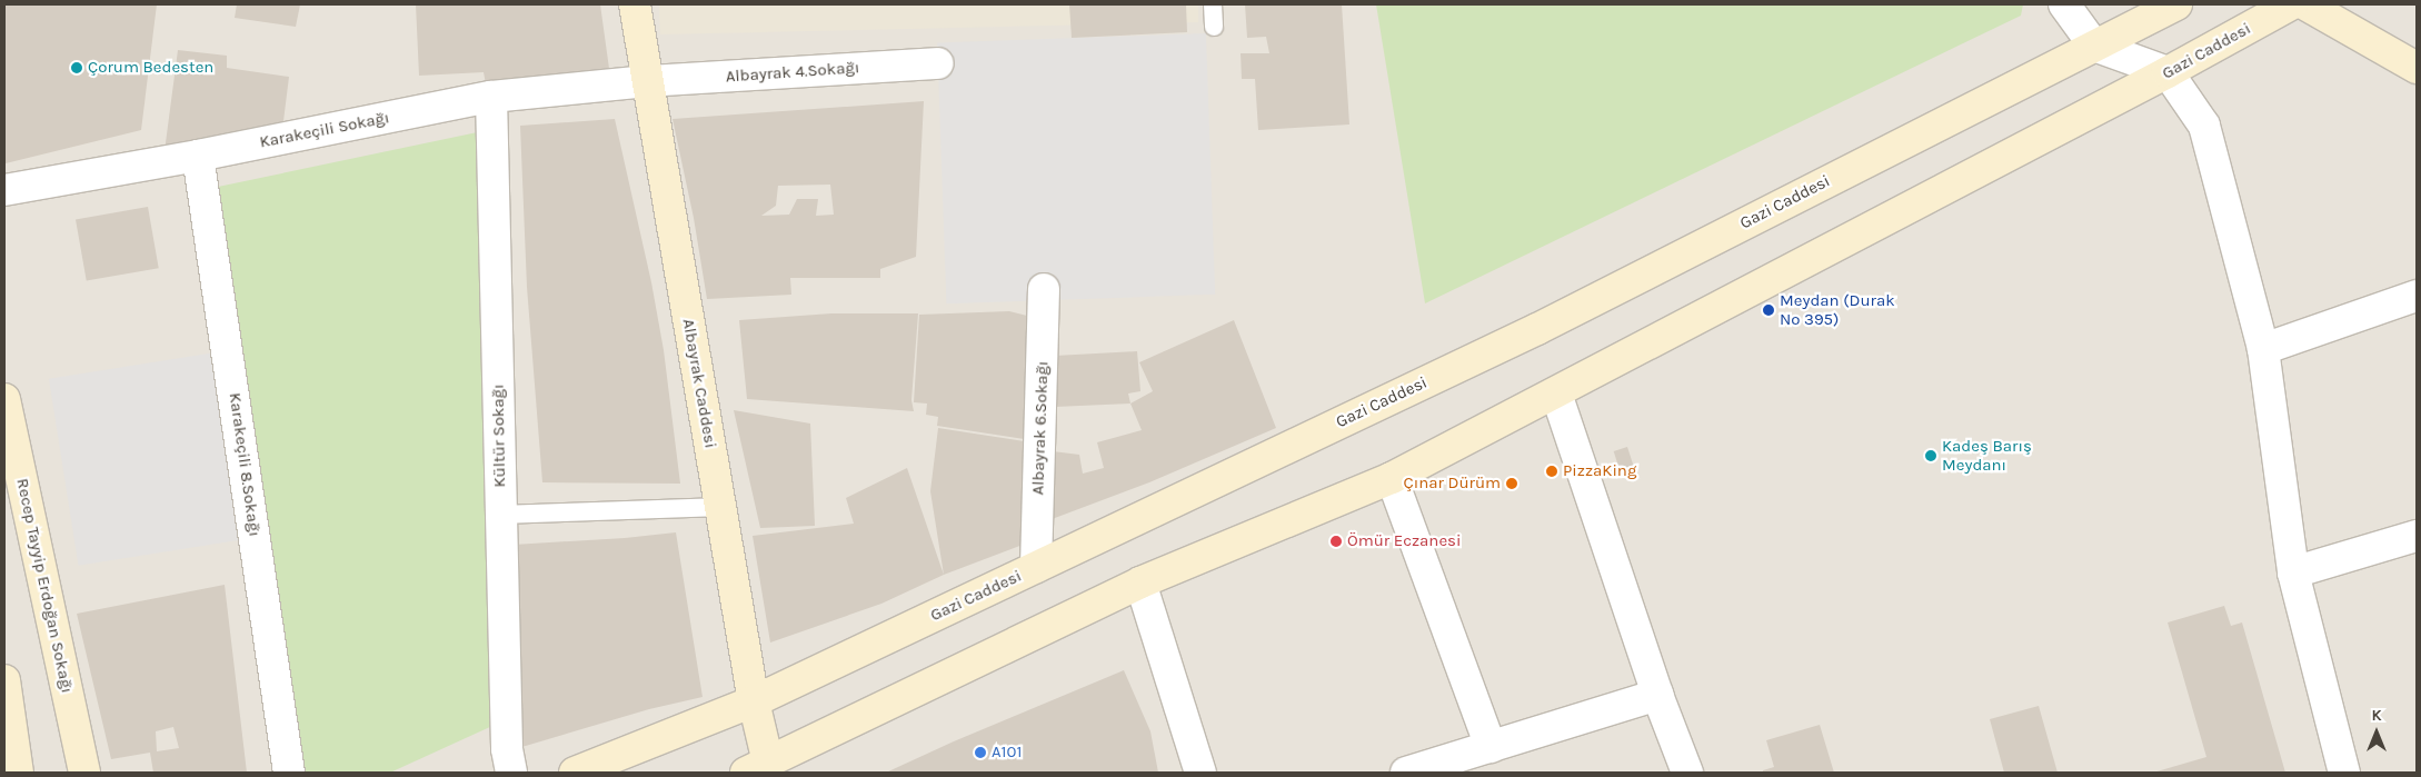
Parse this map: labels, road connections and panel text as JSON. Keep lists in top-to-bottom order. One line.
{"streets":{"street":["Gazi Caddesi","Albayrak 4.Sokağı","Karakeçili Sokağı","Albayrak Caddesi","Albayrak 6.Sokağı","Kültür Sokağı","Karakeçili 8.Sokağı","Recep Tayyip Erdoğan Sokağı"]},"crossings":[["Gazi Caddesi","Albayrak Caddesi"],["Gazi Caddesi","Albayrak 6.Sokağı"],["Albayrak 4.Sokağı","Karakeçili Sokağı"],["Albayrak 4.Sokağı","Albayrak Caddesi"],["Karakeçili Sokağı","Albayrak Caddesi"],["Karakeçili Sokağı","Kültür Sokağı"],["Karakeçili Sokağı","Karakeçili 8.Sokağı"]],"places":["Çorum Bedesten","Meydan (Durak No 395)","Kadeş Barış Meydanı","PizzaKing","Çınar Dürüm","Ömür Eczanesi","A101"],"north":"top"}
